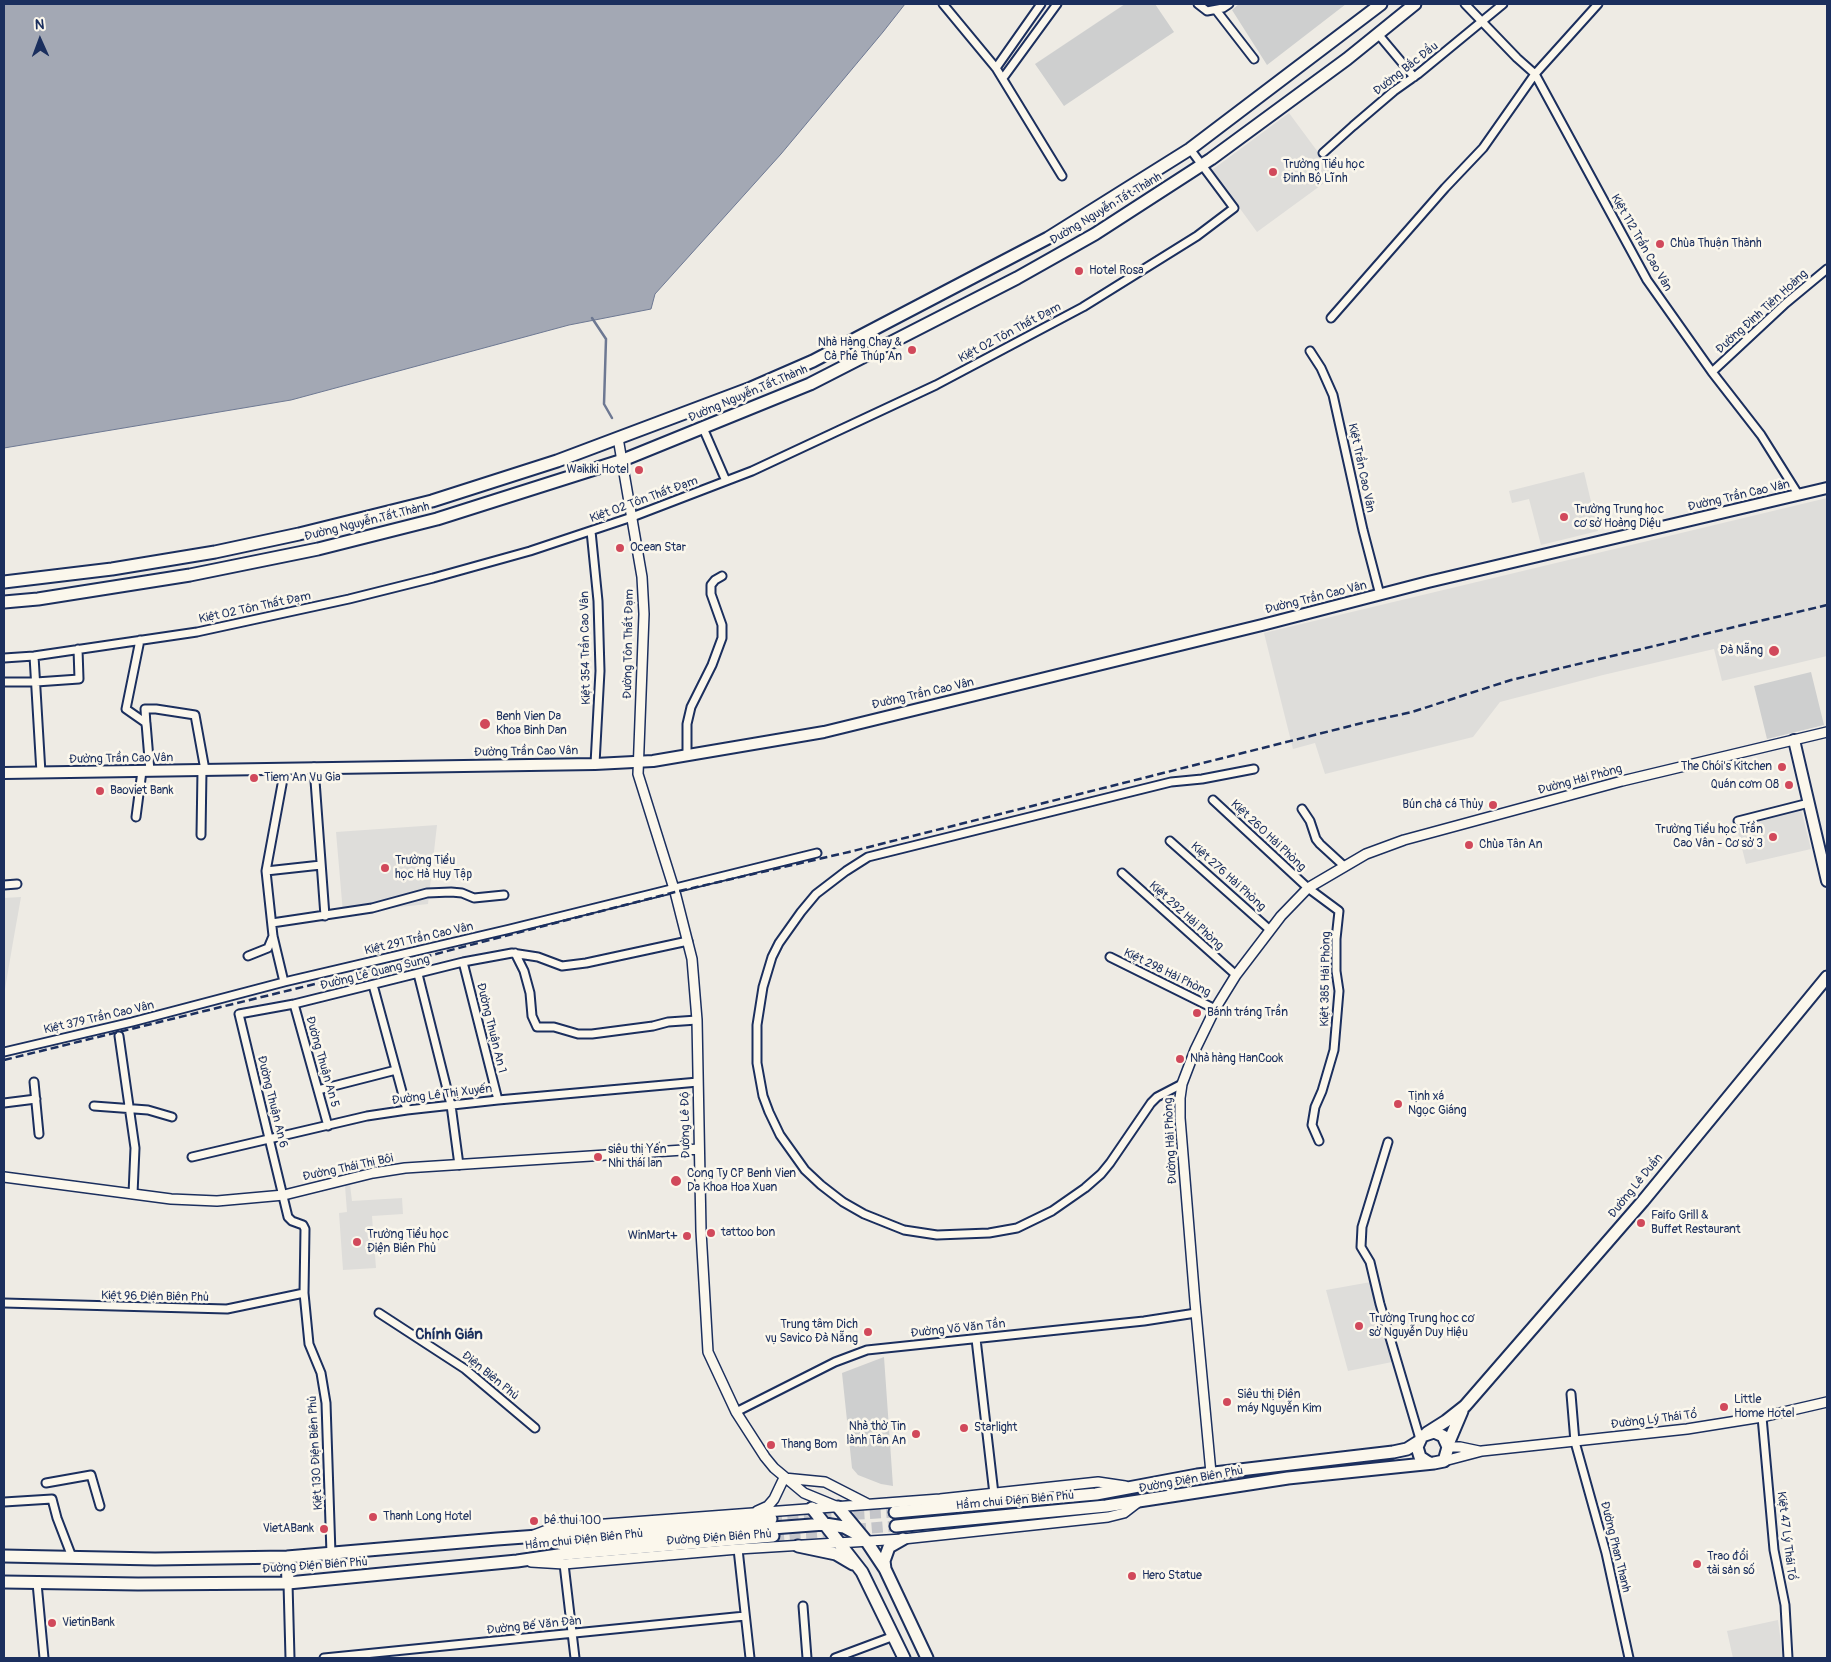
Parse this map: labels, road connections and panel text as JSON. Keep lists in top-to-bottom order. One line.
{"streets":{"main road":["Đường Nguyễn Tất Thành","Đường Trần Cao Vân","Đường Lê Duẩn","Đường Điện Biên Phủ","Hầm chui Điện Biên Phủ"],"street":["Đường Bắc Đẩu","Kiệt 112 Trần Cao Vân","Đường Đinh Tiên Hoàng","Kiệt 02 Tôn Thất Đạm","Kiệt Trần Cao Vân","Đường Tôn Thất Đạm","Kiệt 354 Trần Cao Vân","Đường Hải Phòng","Kiệt 260 Hải Phòng","Kiệt 276 Hải Phòng","Kiệt 292 Hải Phòng","Kiệt 291 Trần Cao Vân","Đường Lê Quang Sung","Kiệt 298 Hải Phòng","Kiệt 385 Hải Phòng","Kiệt 379 Trần Cao Vân","Đường Thuận An 1","Đường Thuận An 5","Đường Lê Thị Xuyến","Đường Thuận An 6","Đường Lê Độ","Đường Thái Thị Bôi","Kiệt 96 Điện Biên Phủ","Đường Võ Văn Tần","Điện Biên Phủ","Đường Lý Thái Tổ","Kiệt 130 Điện Biên Phủ","Kiệt 47 Lý Thái Tổ","Đường Phan Thanh","Đường Bế Văn Đàn"]},"crossings":[["Đường Bắc Đẩu","Kiệt 112 Trần Cao Vân"],["Đường Nguyễn Tất Thành","Kiệt 02 Tôn Thất Đạm"],["Đường Nguyễn Tất Thành","Đường Tôn Thất Đạm"],["Kiệt 112 Trần Cao Vân","Đường Đinh Tiên Hoàng"],["Kiệt 112 Trần Cao Vân","Đường Trần Cao Vân"],["Kiệt 02 Tôn Thất Đạm","Đường Tôn Thất Đạm"],["Kiệt 02 Tôn Thất Đạm","Kiệt 354 Trần Cao Vân"],["Kiệt Trần Cao Vân","Đường Trần Cao Vân"],["Đường Trần Cao Vân","Đường Tôn Thất Đạm"],["Đường Trần Cao Vân","Kiệt 354 Trần Cao Vân"],["Đường Trần Cao Vân","Đường Lê Độ"],["Đường Tôn Thất Đạm","Đường Lê Độ"],["Đường Hải Phòng","Kiệt 260 Hải Phòng"],["Đường Hải Phòng","Kiệt 276 Hải Phòng"],["Đường Hải Phòng","Kiệt 292 Hải Phòng"],["Đường Hải Phòng","Kiệt 298 Hải Phòng"],["Đường Hải Phòng","Kiệt 385 Hải Phòng"],["Đường Hải Phòng","Đường Võ Văn Tần"],["Đường Hải Phòng","Đường Điện Biên Phủ"],["Kiệt 260 Hải Phòng","Kiệt 385 Hải Phòng"],["Kiệt 291 Trần Cao Vân","Kiệt 379 Trần Cao Vân"],["Kiệt 291 Trần Cao Vân","Đường Lê Độ"],["Đường Lê Quang Sung","Đường Thuận An 1"],["Đường Lê Quang Sung","Đường Thuận An 5"],["Đường Lê Quang Sung","Đường Thuận An 6"],["Đường Lê Quang Sung","Đường Lê Độ"],["Đường Thuận An 1","Đường Lê Thị Xuyến"],["Đường Thuận An 5","Đường Lê Thị Xuyến"],["Đường Lê Thị Xuyến","Đường Thuận An 6"],["Đường Lê Thị Xuyến","Đường Lê Độ"],["Đường Thuận An 6","Đường Thái Thị Bôi"],["Đường Thuận An 6","Kiệt 96 Điện Biên Phủ"],["Đường Thuận An 6","Kiệt 130 Điện Biên Phủ"],["Đường Lê Độ","Đường Thái Thị Bôi"],["Đường Lê Độ","Đường Võ Văn Tần"],["Đường Lê Độ","Đường Điện Biên Phủ"],["Đường Lê Duẩn","Đường Lý Thái Tổ"],["Đường Lê Duẩn","Đường Điện Biên Phủ"],["Kiệt 96 Điện Biên Phủ","Kiệt 130 Điện Biên Phủ"],["Đường Lý Thái Tổ","Đường Điện Biên Phủ"],["Đường Lý Thái Tổ","Kiệt 47 Lý Thái Tổ"],["Đường Lý Thái Tổ","Đường Phan Thanh"],["Kiệt 130 Điện Biên Phủ","Đường Điện Biên Phủ"],["Đường Điện Biên Phủ","Hầm chui Điện Biên Phủ"]],"districts":["Chính Gián"],"places":["Trường Tiểu học Đinh Bộ Lĩnh","Chùa Thuận Thành","Hotel Rosa","Nhà Hàng Chay & Cà Phê Thúp An","Waikiki Hotel","Trường Trung học cơ sở Hoàng Diệu","Ocean Star","Đà Nẵng","Benh Vien Da Khoa Binh Dan","The Chói's Kitchen","Tiem An Vu Gia","Quán cơm 08","Baoviet Bank","Bún chả cá Thủy","Trường Tiểu học Trần Cao Vân - Cơ sở 3","Chùa Tân An","Trường Tiểu học Hà Huy Tập","Bánh tráng Trần","Nhà hàng HanCook","Tịnh xá Ngọc Giáng","siêu thị Yến Nhi thái lan","Cong Ty CP Benh Vien Da Khoa Hoa Xuan","Faifo Grill & Buffet Restaurant","tattoo bon","WinMart+","Trường Tiểu học Điện Biên Phủ","Trường Trung học cơ sở Nguyễn Duy Hiệu","Trung tâm Dịch vụ Savico Đà Nẵng","Siêu thị Điện máy Nguyễn Kim","Little Home Hotel","Starlight","Nhà thờ Tin lành Tân An","Thang Bom","Thanh Long Hotel","bê thui 100","VietABank","Trao đổi tài sản số","Hero Statue","VietinBank"],"north":"top"}
